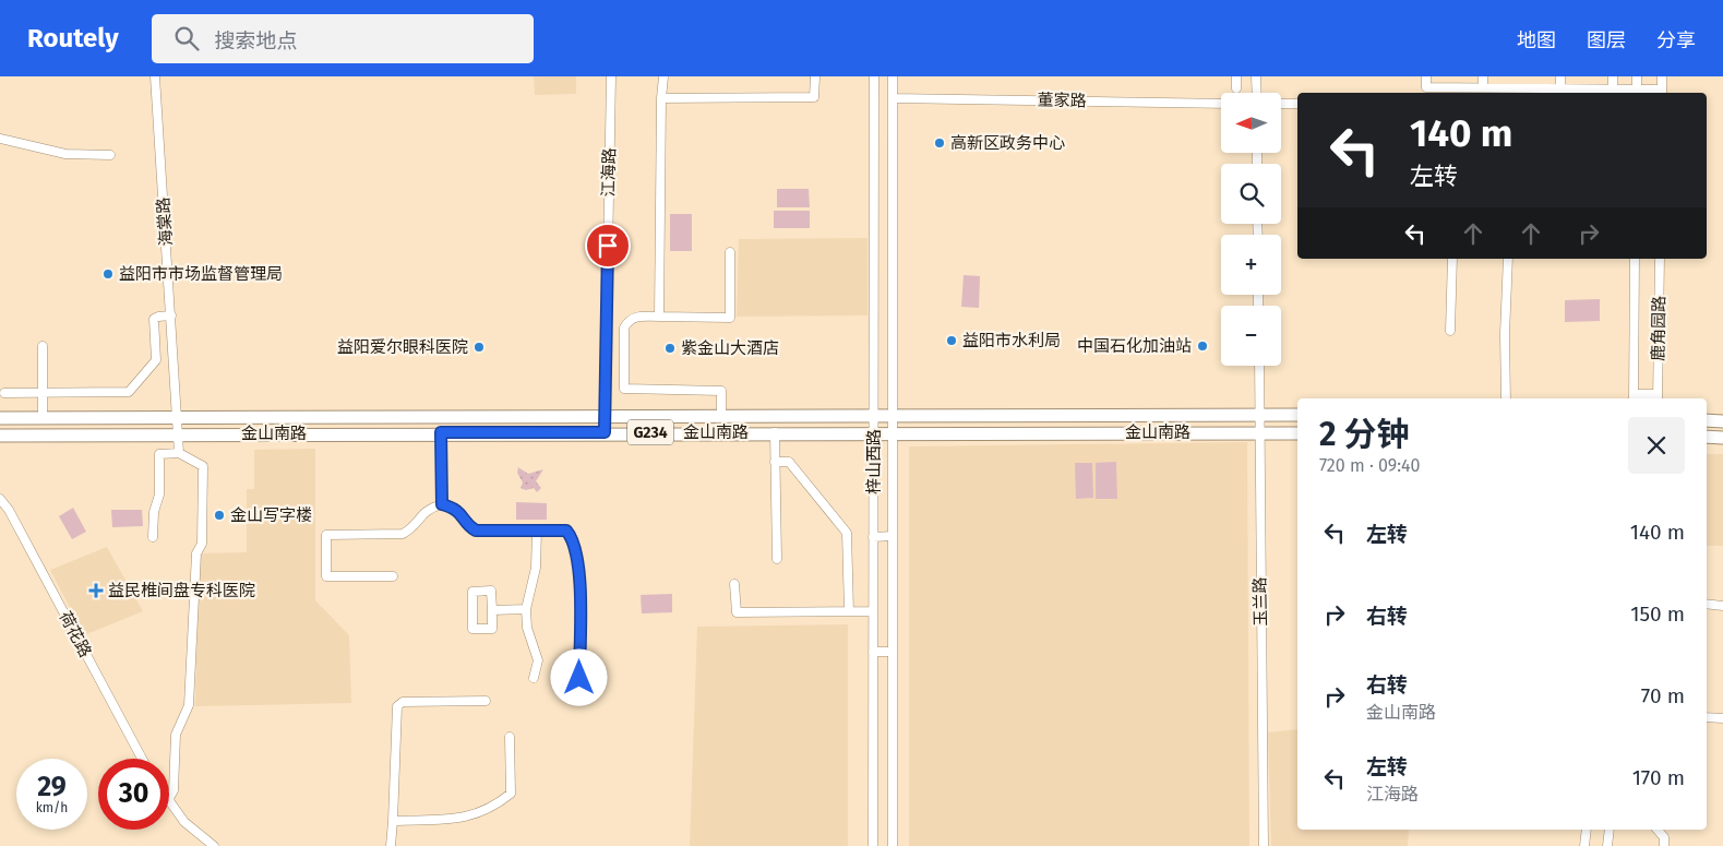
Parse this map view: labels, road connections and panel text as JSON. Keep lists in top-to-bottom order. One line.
{"streets":{"highway":["G234","金山南路"],"street":["董家路","江海路","海棠路","鹿角园路","梓山西路","玉兰路","荷花路"]},"crossings":[["董家路","梓山西路"],["江海路","金山南路"],["海棠路","金山南路"],["金山南路","梓山西路"],["金山南路","玉兰路"]],"places":{"other":["高新区政务中心","益阳市市场监督管理局","益阳市水利局","中国石化加油站","益阳爱尔眼科医院","紫金山大酒店","金山写字楼"],"health":["益民椎间盘专科医院"]},"north":"left","page":{"header":"Routely","search":"搜索地点","nav":["地图","图层","分享"],"map_buttons":["+","−"],"turn":["140 m","左转"],"heading":["2 分钟","720 m · 09:40"],"list":[{"name":"左转","value":"140 m"},{"name":"右转","value":"150 m"},{"name":"右转","note":"金山南路","value":"70 m"},{"name":"左转","note":"江海路","value":"170 m"}],"speed":"29 km/h","limit":"30"}}
